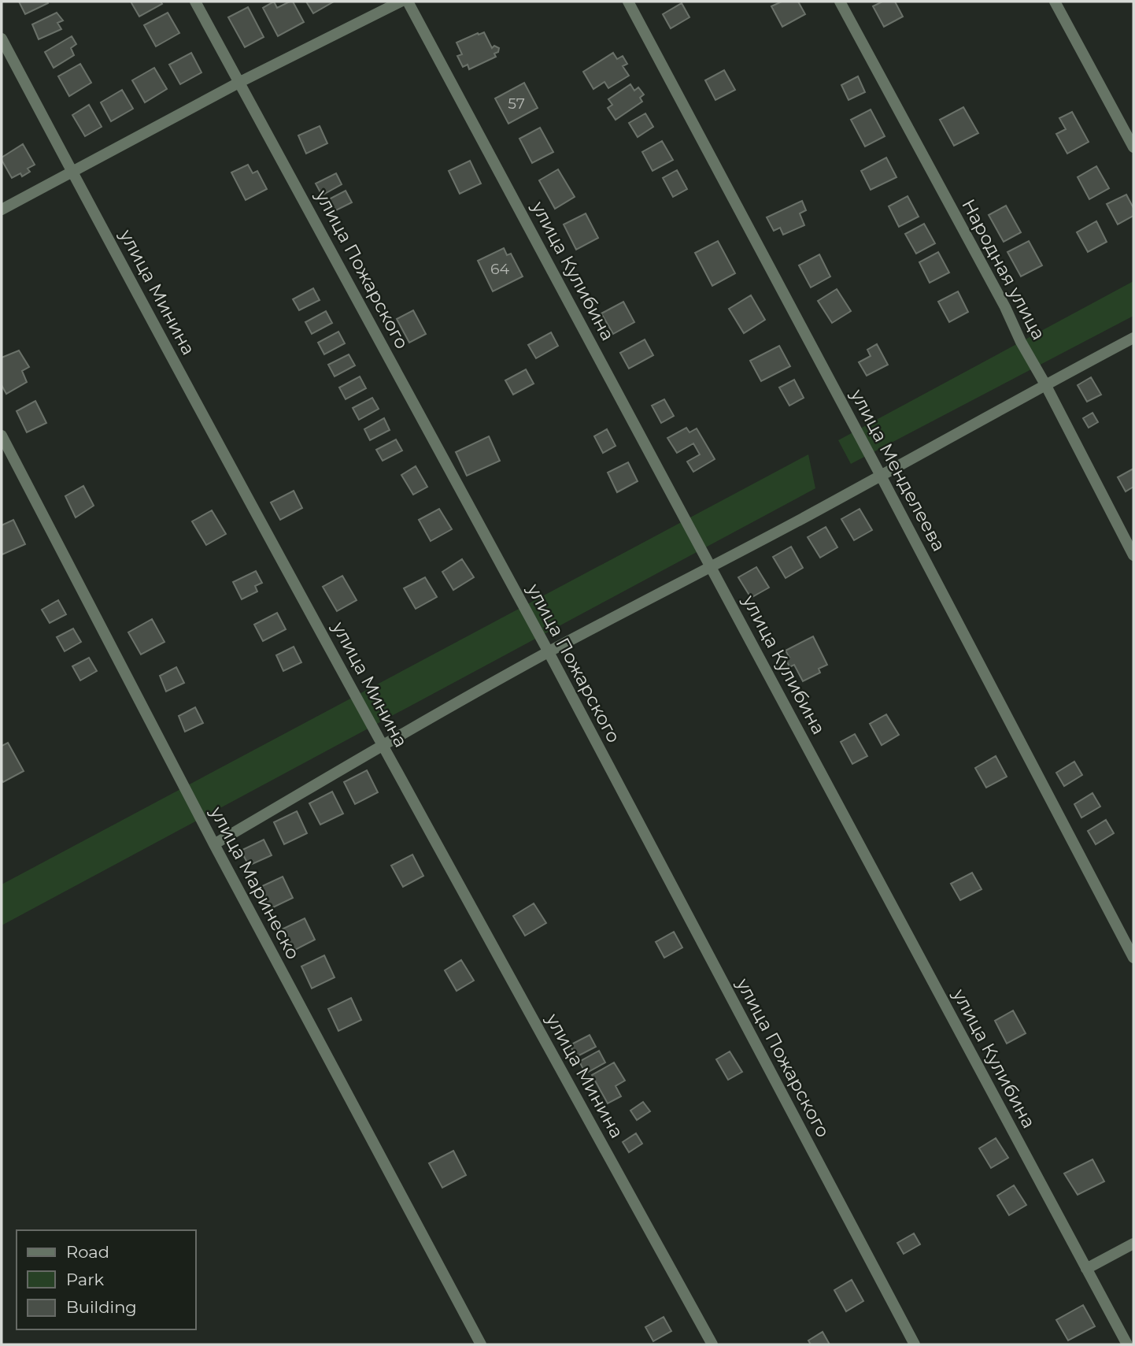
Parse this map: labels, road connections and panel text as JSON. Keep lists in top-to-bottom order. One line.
{"streets":{"street":["улица Пожарского","Народная улица","улица Кулибина","улица Минина","улица Менделеева","улица Маринеско"]},"house_numbers":["57","64"],"legend":["Road","Park","Building"]}
